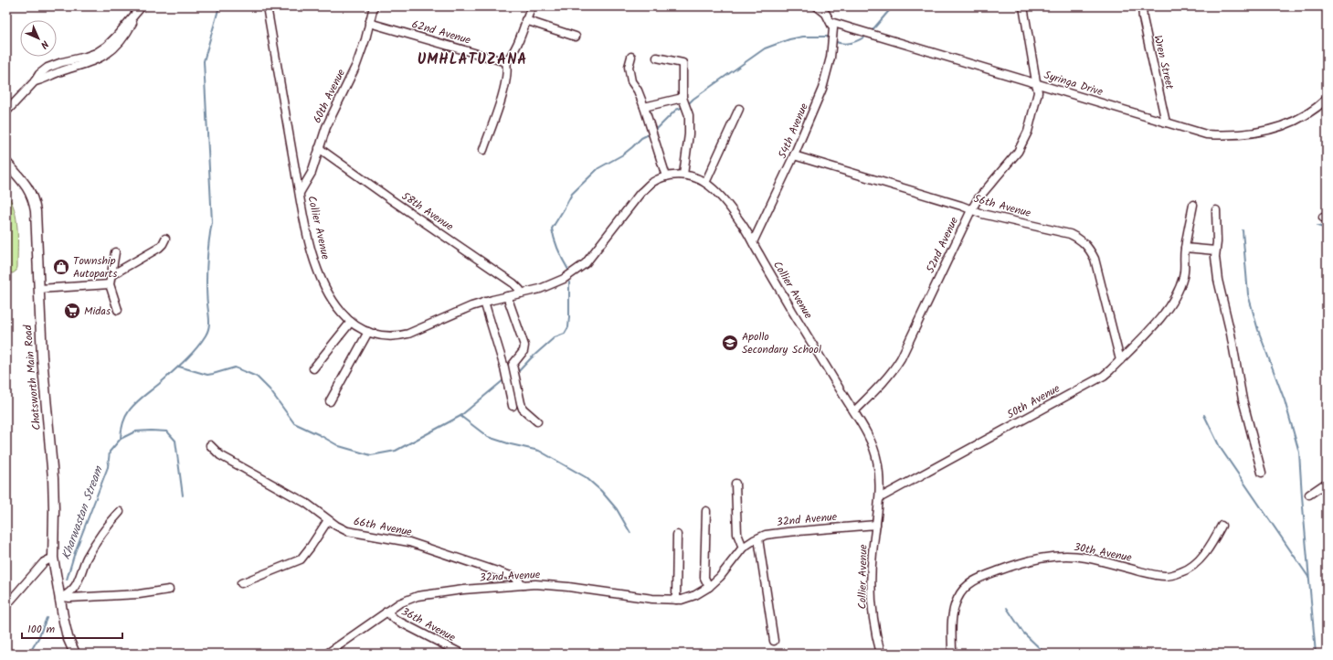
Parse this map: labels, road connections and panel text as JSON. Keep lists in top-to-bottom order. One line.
{"streets":{"street":["62nd Avenue","Wren Street","Syringa Drive","60th Avenue","54th Avenue","56th Avenue","58th Avenue","Collier Avenue","52nd Avenue","Chatsworth Main Road","50th Avenue","32nd Avenue","66th Avenue","30th Avenue","36th Avenue"]},"crossings":[["62nd Avenue","60th Avenue"],["Wren Street","Syringa Drive"],["Syringa Drive","54th Avenue"],["Syringa Drive","52nd Avenue"],["60th Avenue","58th Avenue"],["60th Avenue","Collier Avenue"],["54th Avenue","56th Avenue"],["54th Avenue","Collier Avenue"],["56th Avenue","52nd Avenue"],["56th Avenue","50th Avenue"],["58th Avenue","Collier Avenue"],["Collier Avenue","52nd Avenue"],["Collier Avenue","50th Avenue"],["Collier Avenue","32nd Avenue"],["32nd Avenue","66th Avenue"],["32nd Avenue","36th Avenue"]],"districts":["UMHLATUZANA"],"water":["Kharwastan Stream"],"places":{"shop":["Township Autoparts"],"supermarket":["Midas"],"school or university":["Apollo Secondary School"]},"scale_bar":"100 m","north":"bottom right"}
